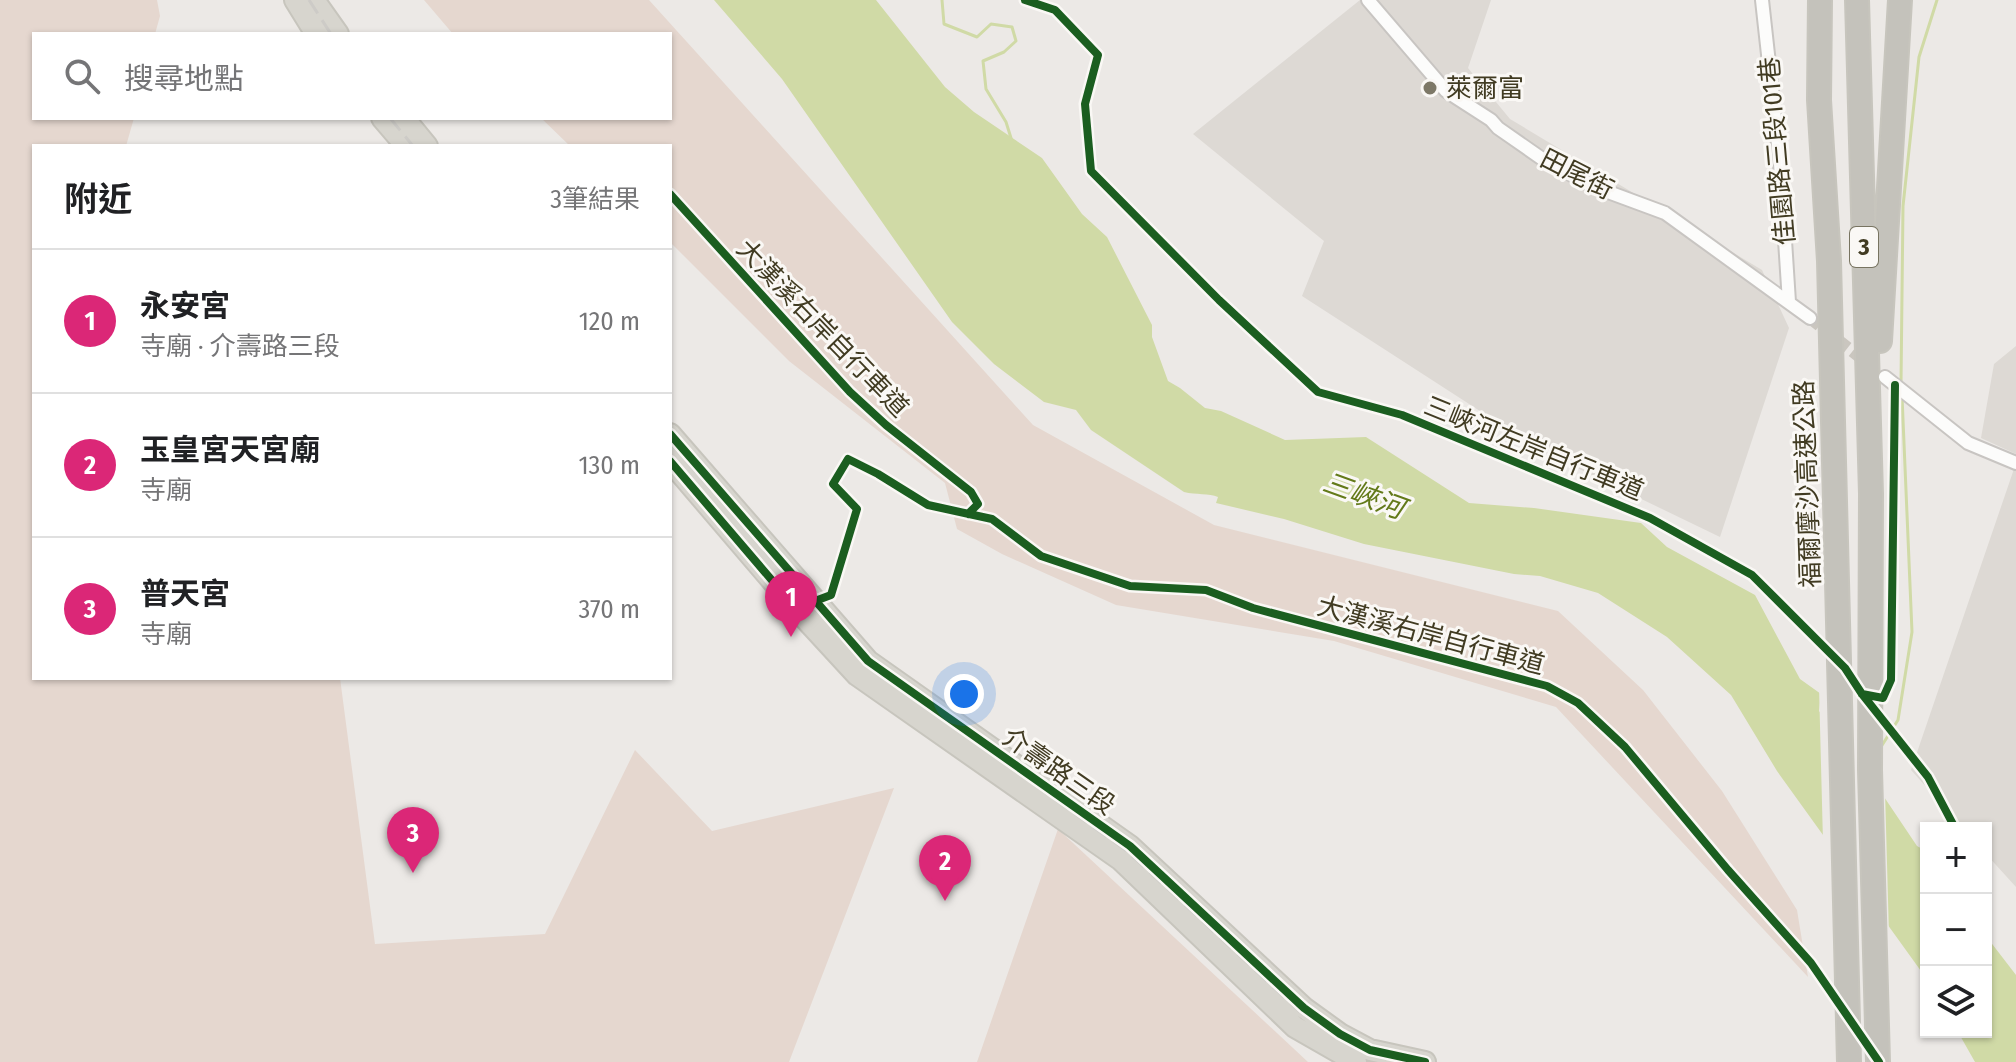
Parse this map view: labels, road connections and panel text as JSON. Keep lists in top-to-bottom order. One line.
{"streets":{"highway":["3","福爾摩沙高速公路"],"main road":["介壽路三段"],"street":["佳園路三段101巷","田尾街"],"cycle path":["大漢溪右岸自行車道","三峽河左岸自行車道"]},"crossings":[["佳園路三段101巷","田尾街"]],"water":["三峽河"],"places":["萊爾富"],"page":{"search":"搜尋地點","heading":["附近","3筆結果"],"list":[{"mark":"1","name":"永安宮","note":"寺廟 · 介壽路三段","value":"120 m"},{"mark":"2","name":"玉皇宮天宮廟","note":"寺廟","value":"130 m"},{"mark":"3","name":"普天宮","note":"寺廟","value":"370 m"}],"pins":["1","3","2"],"map_buttons":["+","−"]}}
